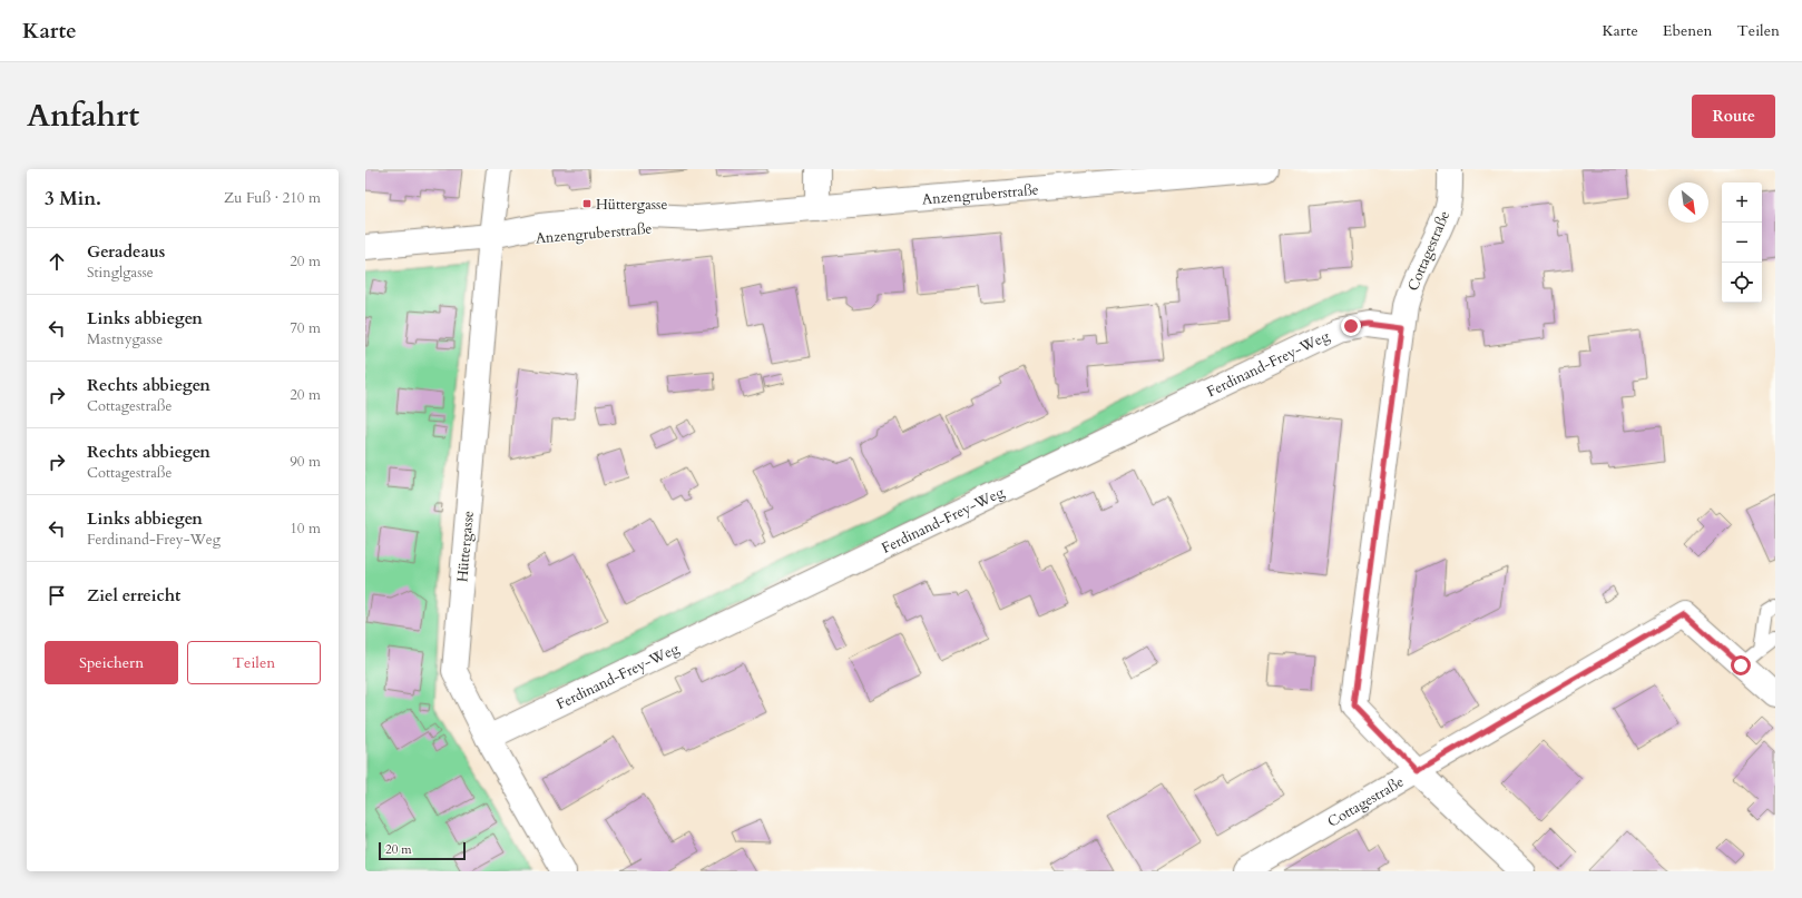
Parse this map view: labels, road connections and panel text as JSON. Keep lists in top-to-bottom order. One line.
{"streets":{"street":["Anzengruberstraße","Cottagestraße","Ferdinand-Frey-Weg","Hüttergasse"]},"crossings":[["Anzengruberstraße","Hüttergasse"],["Cottagestraße","Ferdinand-Frey-Weg"],["Ferdinand-Frey-Weg","Hüttergasse"]],"places":{"transit":["Hüttergasse"]},"scale_bar":"20 m","north":"bottom right","page":{"header":"Karte","nav":["Karte","Ebenen","Teilen"],"title":"Anfahrt","buttons":["Route",["Speichern","Teilen"]],"heading":["3 Min.","Zu Fuß · 210 m"],"map_buttons":["+","−"],"list":[["Geradeaus","Stinglgasse","20 m"],["Links abbiegen","Mastnygasse","70 m"],["Rechts abbiegen","Cottagestraße","20 m"],["Rechts abbiegen","Cottagestraße","90 m"],["Links abbiegen","Ferdinand-Frey-Weg","10 m"],"Ziel erreicht"],"scale":"20 m"}}
